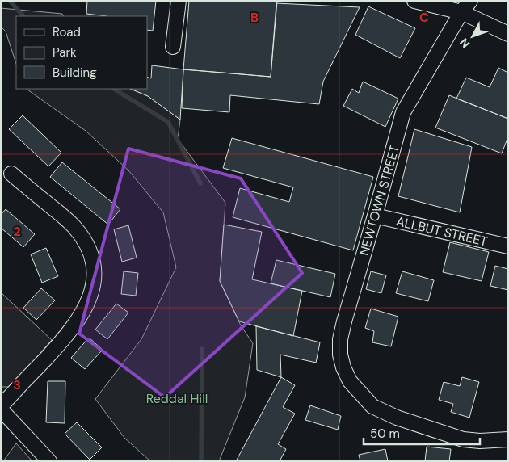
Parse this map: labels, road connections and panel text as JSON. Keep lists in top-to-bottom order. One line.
{"streets":{"street":["NEWTOWN STREET","ALLBUT STREET"]},"crossings":[["NEWTOWN STREET","ALLBUT STREET"]],"parks":["Reddal Hill"],"legend":["Road","Park","Building"],"scale_bar":"50 m","north":"bottom left","grid":{"columns":["B","C"],"rows":["2","3"]}}
